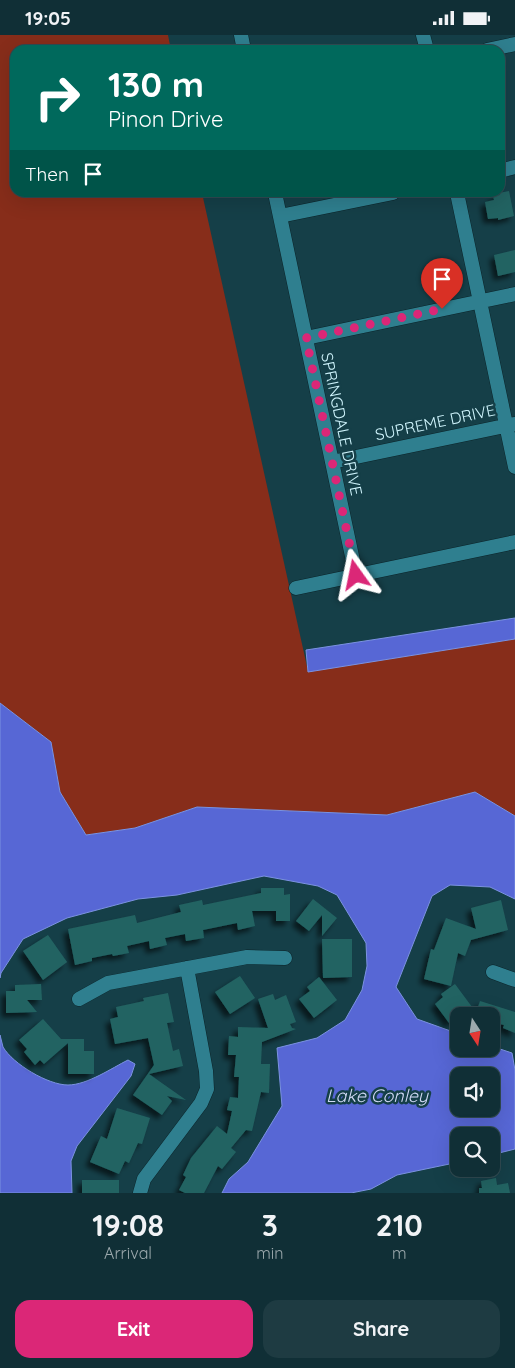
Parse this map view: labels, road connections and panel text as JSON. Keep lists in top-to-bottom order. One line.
{"streets":{"street":["SUPREME DRIVE","SPRINGDALE DRIVE"]},"crossings":[["SUPREME DRIVE","SPRINGDALE DRIVE"]],"water":["Lake Conley"],"north":"bottom","page":{"status":"19:05","turn":["130 m","Pinon Drive"],"then":"Then","eta":["19:08","Arrival","3","min","210","m"],"buttons":["Exit","Share"]}}
